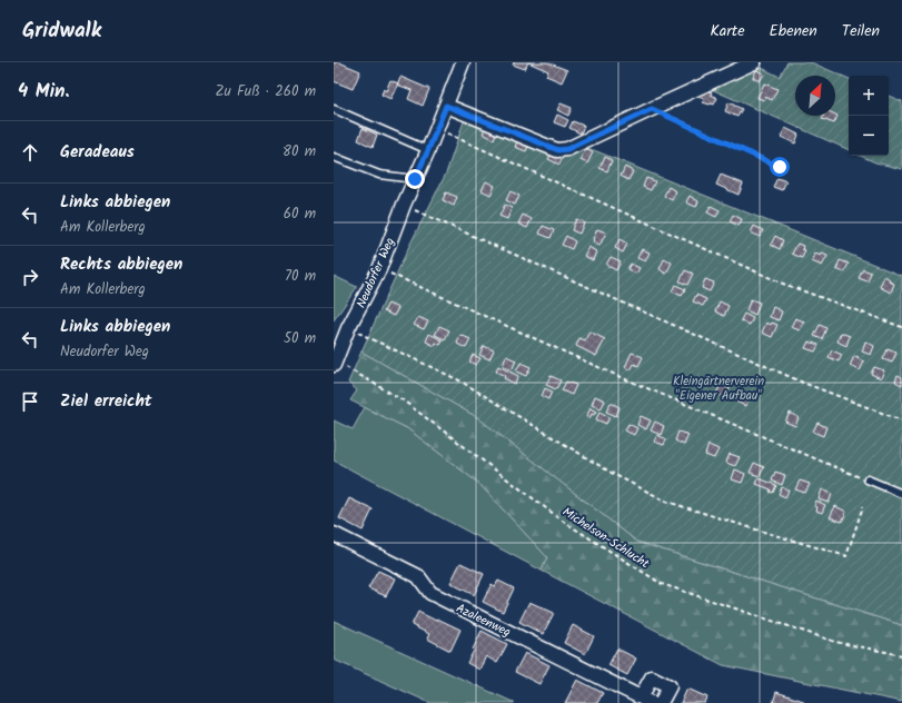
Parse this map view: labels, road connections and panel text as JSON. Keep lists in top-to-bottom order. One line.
{"streets":{"street":["Neudorfer Weg","Azaleenweg"],"path":["Michelson-Schlucht"]},"crossings":[["Neudorfer Weg","Michelson-Schlucht"]],"parks":["Kleingärtnerverein \"Eigener Aufbau\""],"north":"top right","page":{"header":"Gridwalk","nav":["Karte","Ebenen","Teilen"],"heading":["4 Min.","Zu Fuß · 260 m"],"map_buttons":["+","−"],"list":[["Geradeaus","80 m"],["Links abbiegen","Am Kollerberg","60 m"],["Rechts abbiegen","Am Kollerberg","70 m"],["Links abbiegen","Neudorfer Weg","50 m"],"Ziel erreicht"]}}
